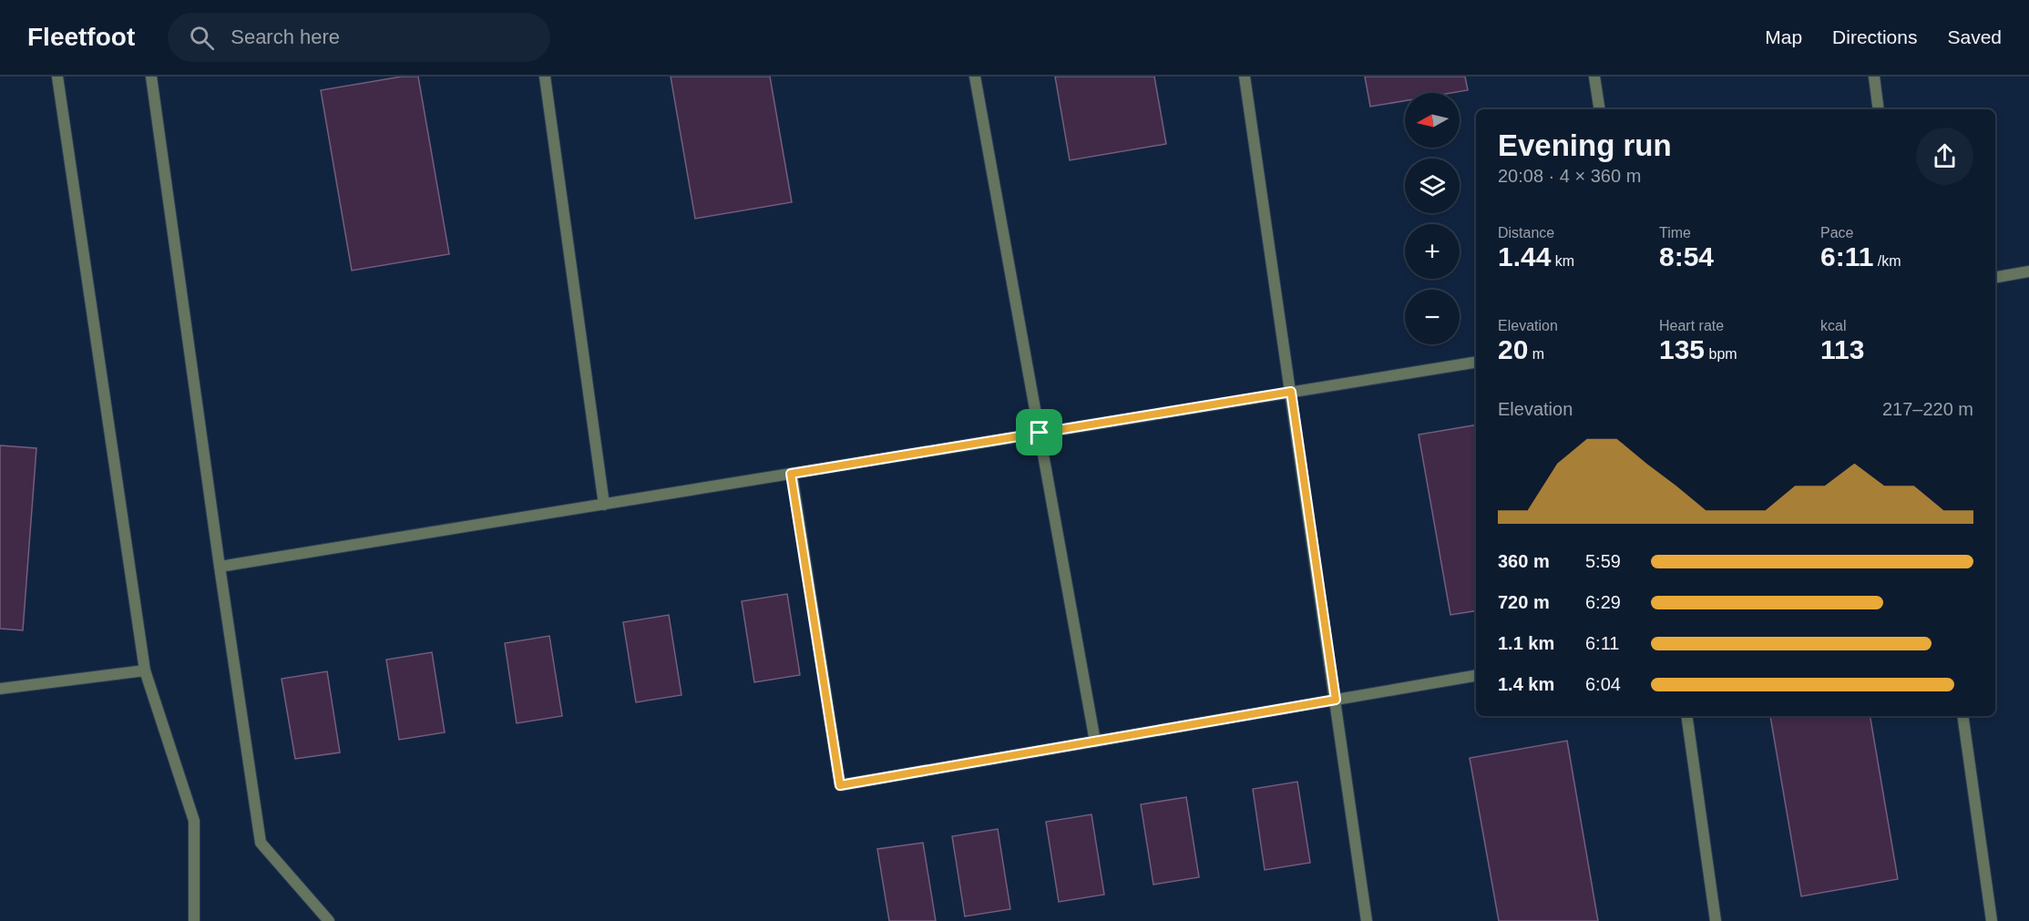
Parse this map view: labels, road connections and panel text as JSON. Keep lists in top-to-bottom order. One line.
{"north":"left","page":{"header":"Fleetfoot","search":"Search here","nav":["Map","Directions","Saved"],"map_buttons":["+","−"],"heading":["Evening run","20:08 · 4 × 360 m"],"stats":[["Distance","1.44 km"],["Time","8:54"],["Pace","6:11 /km"],["Elevation","20 m"],["Heart rate","135 bpm"],["kcal","113"]],"chart":["Elevation","217–220 m"],"list":[{"name":"360 m","note":"5:59"},{"name":"720 m","note":"6:29"},{"name":"1.1 km","note":"6:11"},{"name":"1.4 km","note":"6:04"}]}}
